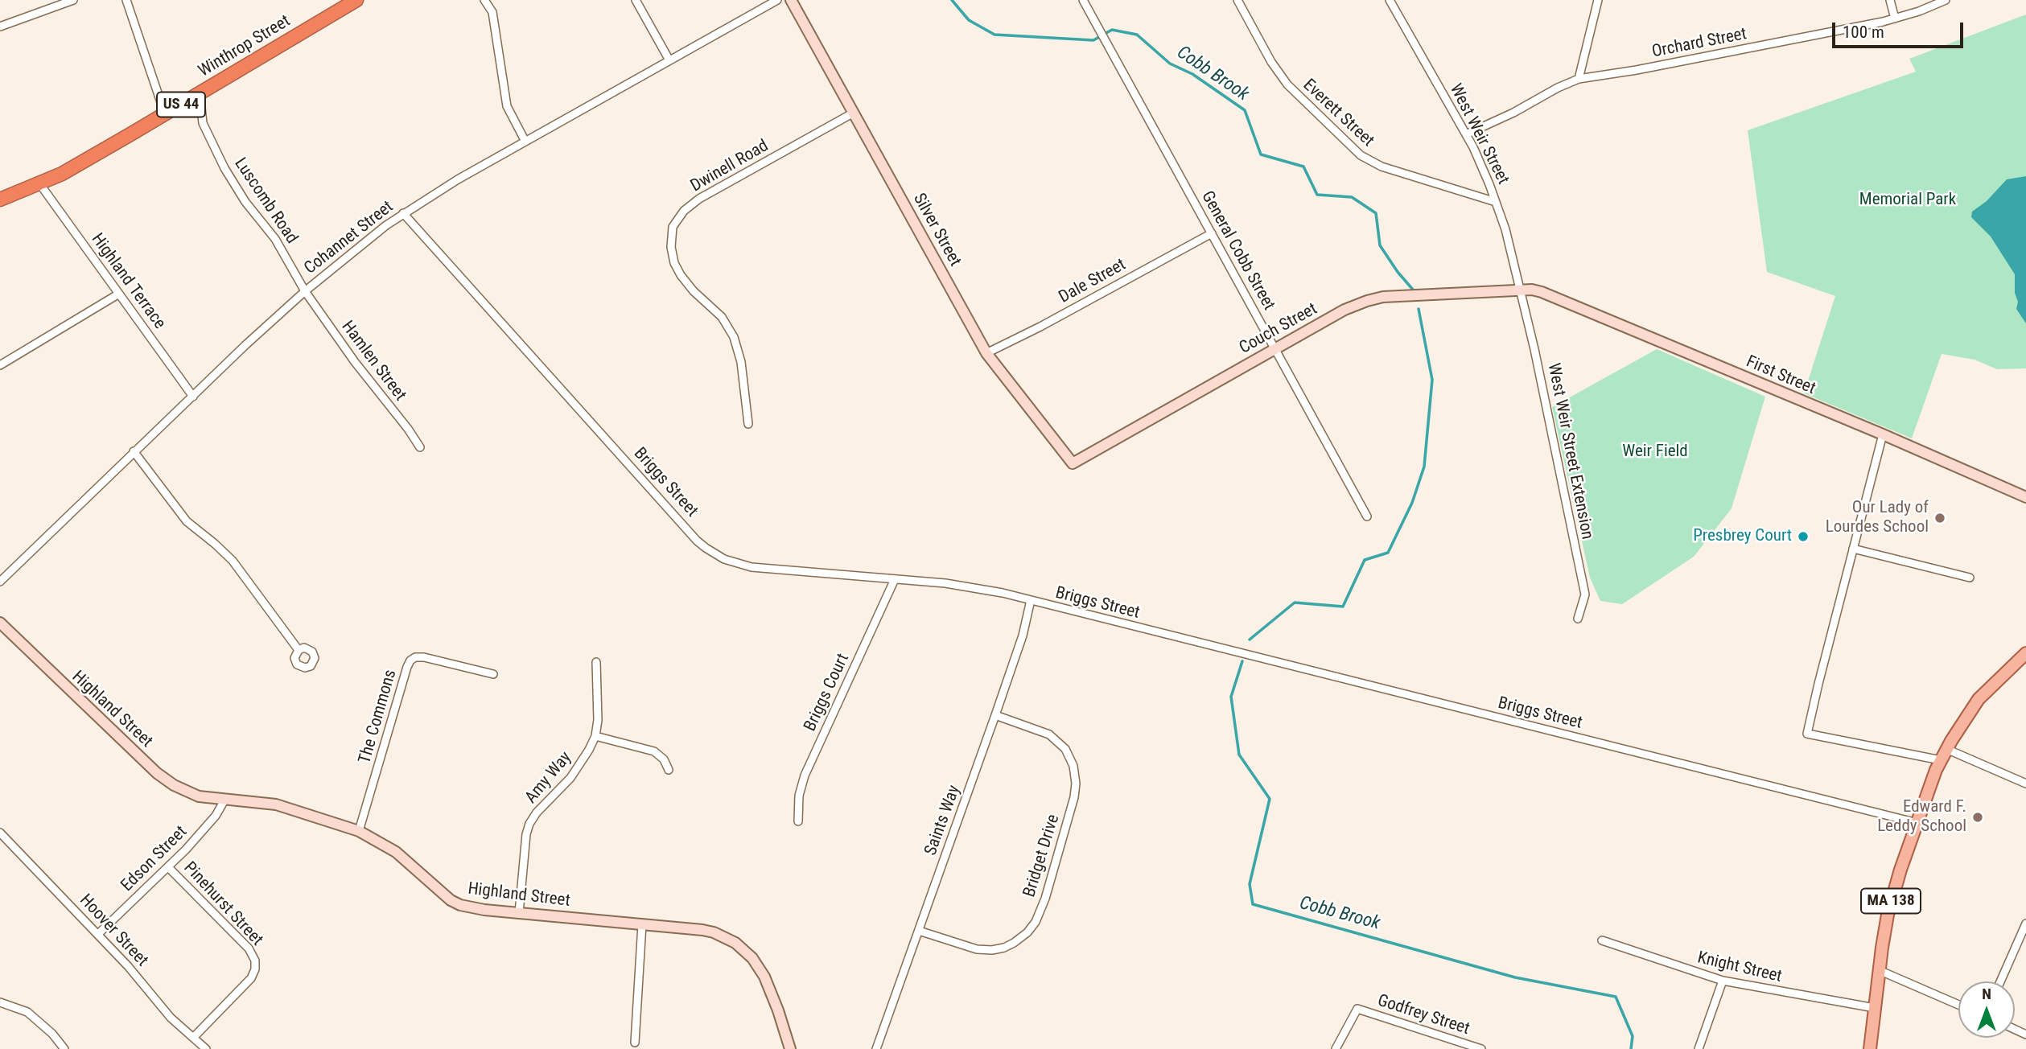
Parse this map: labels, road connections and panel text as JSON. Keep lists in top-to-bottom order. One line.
{"streets":{"highway":["Winthrop Street","US 44"],"main road":["MA 138"],"street":["Orchard Street","Everett Street","West Weir Street","Dwinell Road","Luscomb Road","Silver Street","Cohannet Street","General Cobb Street","Highland Terrace","Dale Street","Couch Street","Hamlen Street","First Street","West Weir Street Extension","Briggs Street","Briggs Court","Highland Street","The Commons","Amy Way","Saints Way","Bridget Drive","Edson Street","Pinehurst Street","Hoover Street","Knight Street","Godfrey Street"]},"crossings":[["Orchard Street","West Weir Street"],["Winthrop Street","Luscomb Road"],["Winthrop Street","Highland Terrace"],["Everett Street","West Weir Street"],["West Weir Street","Couch Street"],["West Weir Street","First Street"],["West Weir Street","West Weir Street Extension"],["Dwinell Road","Silver Street"],["Luscomb Road","Cohannet Street"],["Luscomb Road","Hamlen Street"],["Silver Street","Dale Street"],["Silver Street","Couch Street"],["Cohannet Street","Highland Terrace"],["Cohannet Street","Hamlen Street"],["Cohannet Street","Briggs Street"],["General Cobb Street","Dale Street"],["General Cobb Street","Couch Street"],["Couch Street","First Street"],["Couch Street","West Weir Street Extension"],["First Street","West Weir Street Extension"],["Briggs Street","Briggs Court"],["Briggs Street","Saints Way"],["Briggs Street","MA 138"],["Highland Street","The Commons"],["Highland Street","Amy Way"],["Highland Street","Edson Street"],["Saints Way","Bridget Drive"],["Edson Street","Pinehurst Street"],["Edson Street","Hoover Street"],["MA 138","Knight Street"],["Pinehurst Street","Hoover Street"]],"water":["Cobb Brook"],"parks":["Memorial Park","Weir Field"],"places":["Our Lady of Lourdes School","Presbrey Court","Edward F. Leddy School"],"scale_bar":"100 m","north":"top"}
